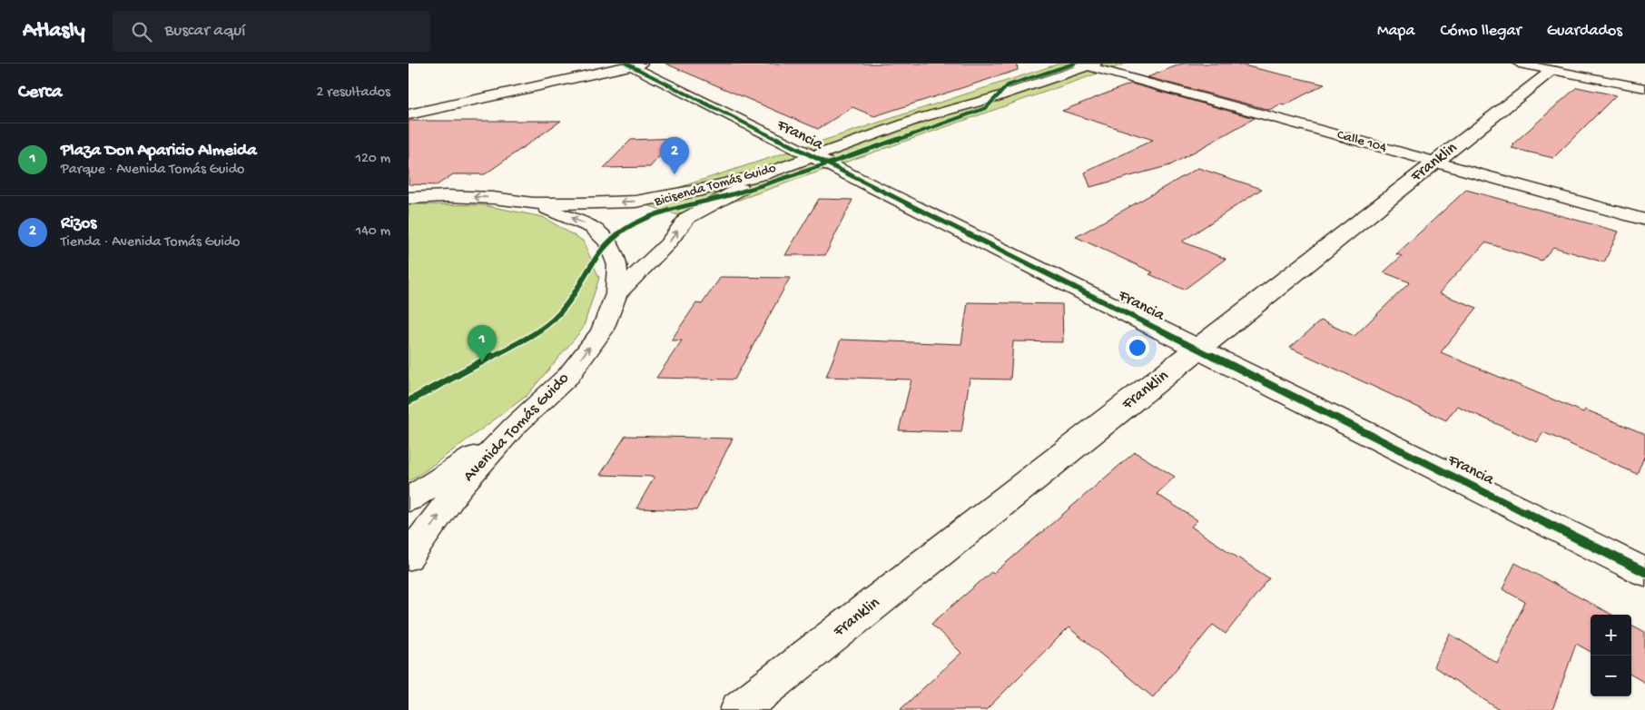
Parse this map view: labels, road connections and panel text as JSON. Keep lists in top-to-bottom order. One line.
{"streets":{"street":["Francia","Calle 104","Franklin","Avenida Tomás Guido"],"cycle path":["Bicisenda Tomás Guido"]},"crossings":[["Francia","Franklin"],["Francia","Avenida Tomás Guido"],["Calle 104","Franklin"],["Calle 104","Avenida Tomás Guido"]],"page":{"header":"Atlasly","search":"Buscar aquí","nav":["Mapa","Cómo llegar","Guardados"],"heading":["Cerca","2 resultados"],"list":[{"mark":"1","name":"Plaza Don Aparicio Almeida","note":"Parque · Avenida Tomás Guido","value":"120 m"},{"mark":"2","name":"Rizos","note":"Tienda · Avenida Tomás Guido","value":"140 m"}],"pins":["2","1"],"map_buttons":["+","−"]}}
